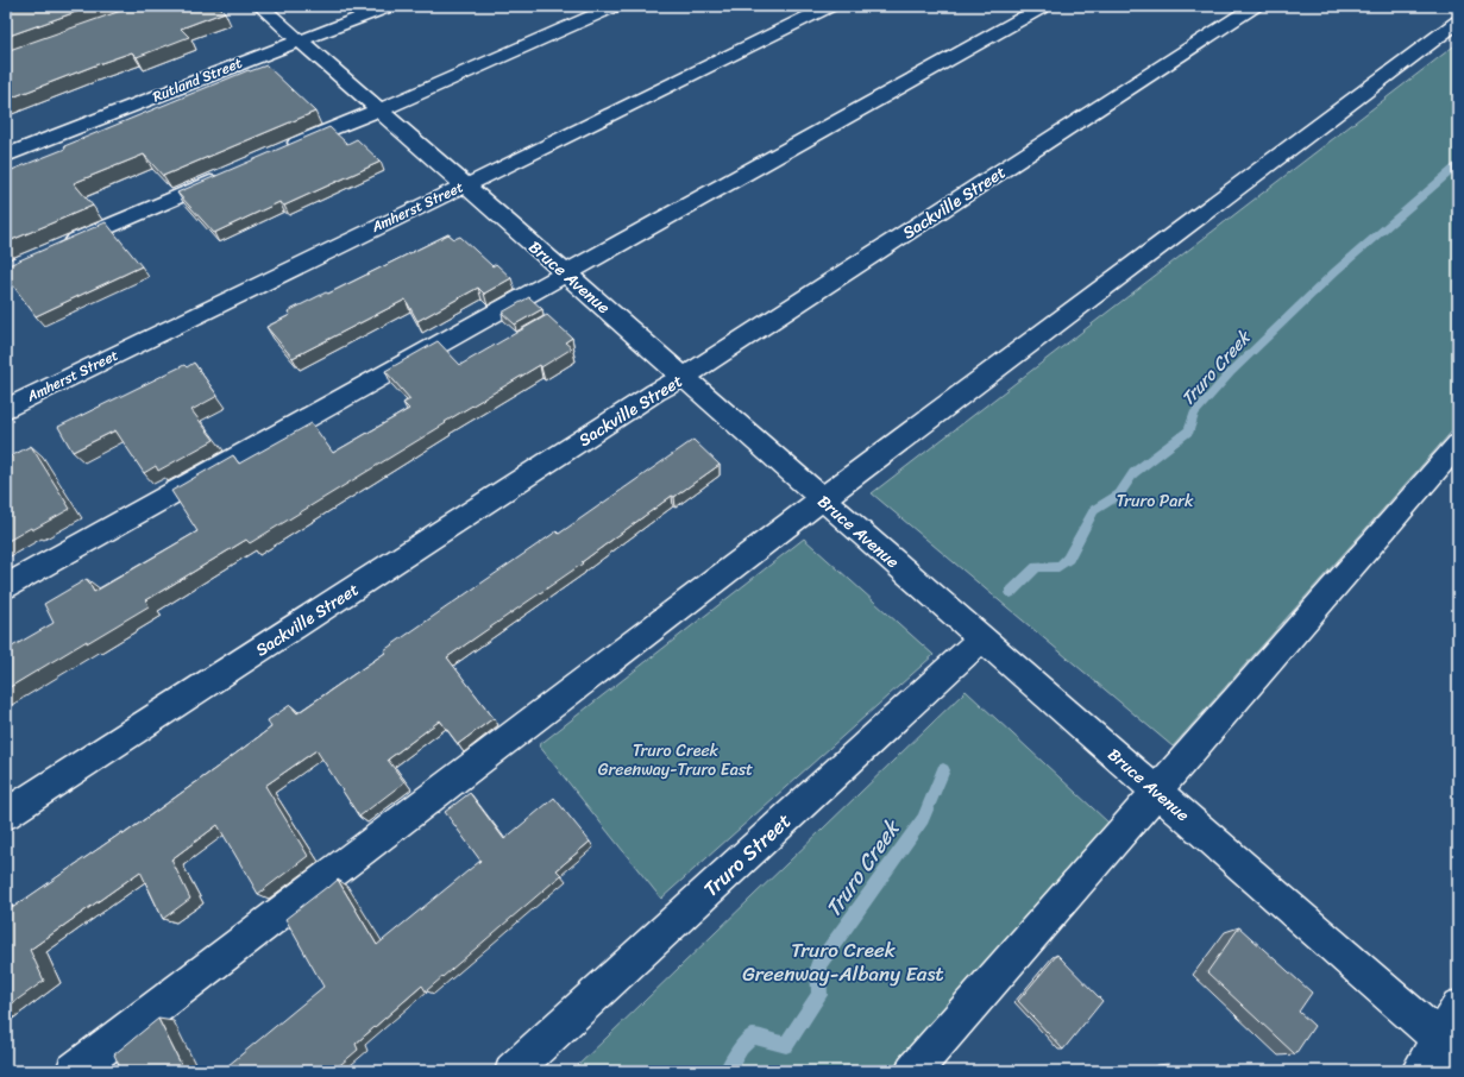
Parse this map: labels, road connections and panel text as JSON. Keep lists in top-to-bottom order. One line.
{"streets":{"street":["Rutland Street","Sackville Street","Amherst Street","Bruce Avenue","Truro Street"]},"crossings":[["Rutland Street","Bruce Avenue"],["Sackville Street","Bruce Avenue"],["Amherst Street","Bruce Avenue"],["Bruce Avenue","Truro Street"]],"water":["Truro Creek"],"parks":["Truro Park","Truro Creek Greenway-Truro East","Truro Creek Greenway-Albany East"]}
